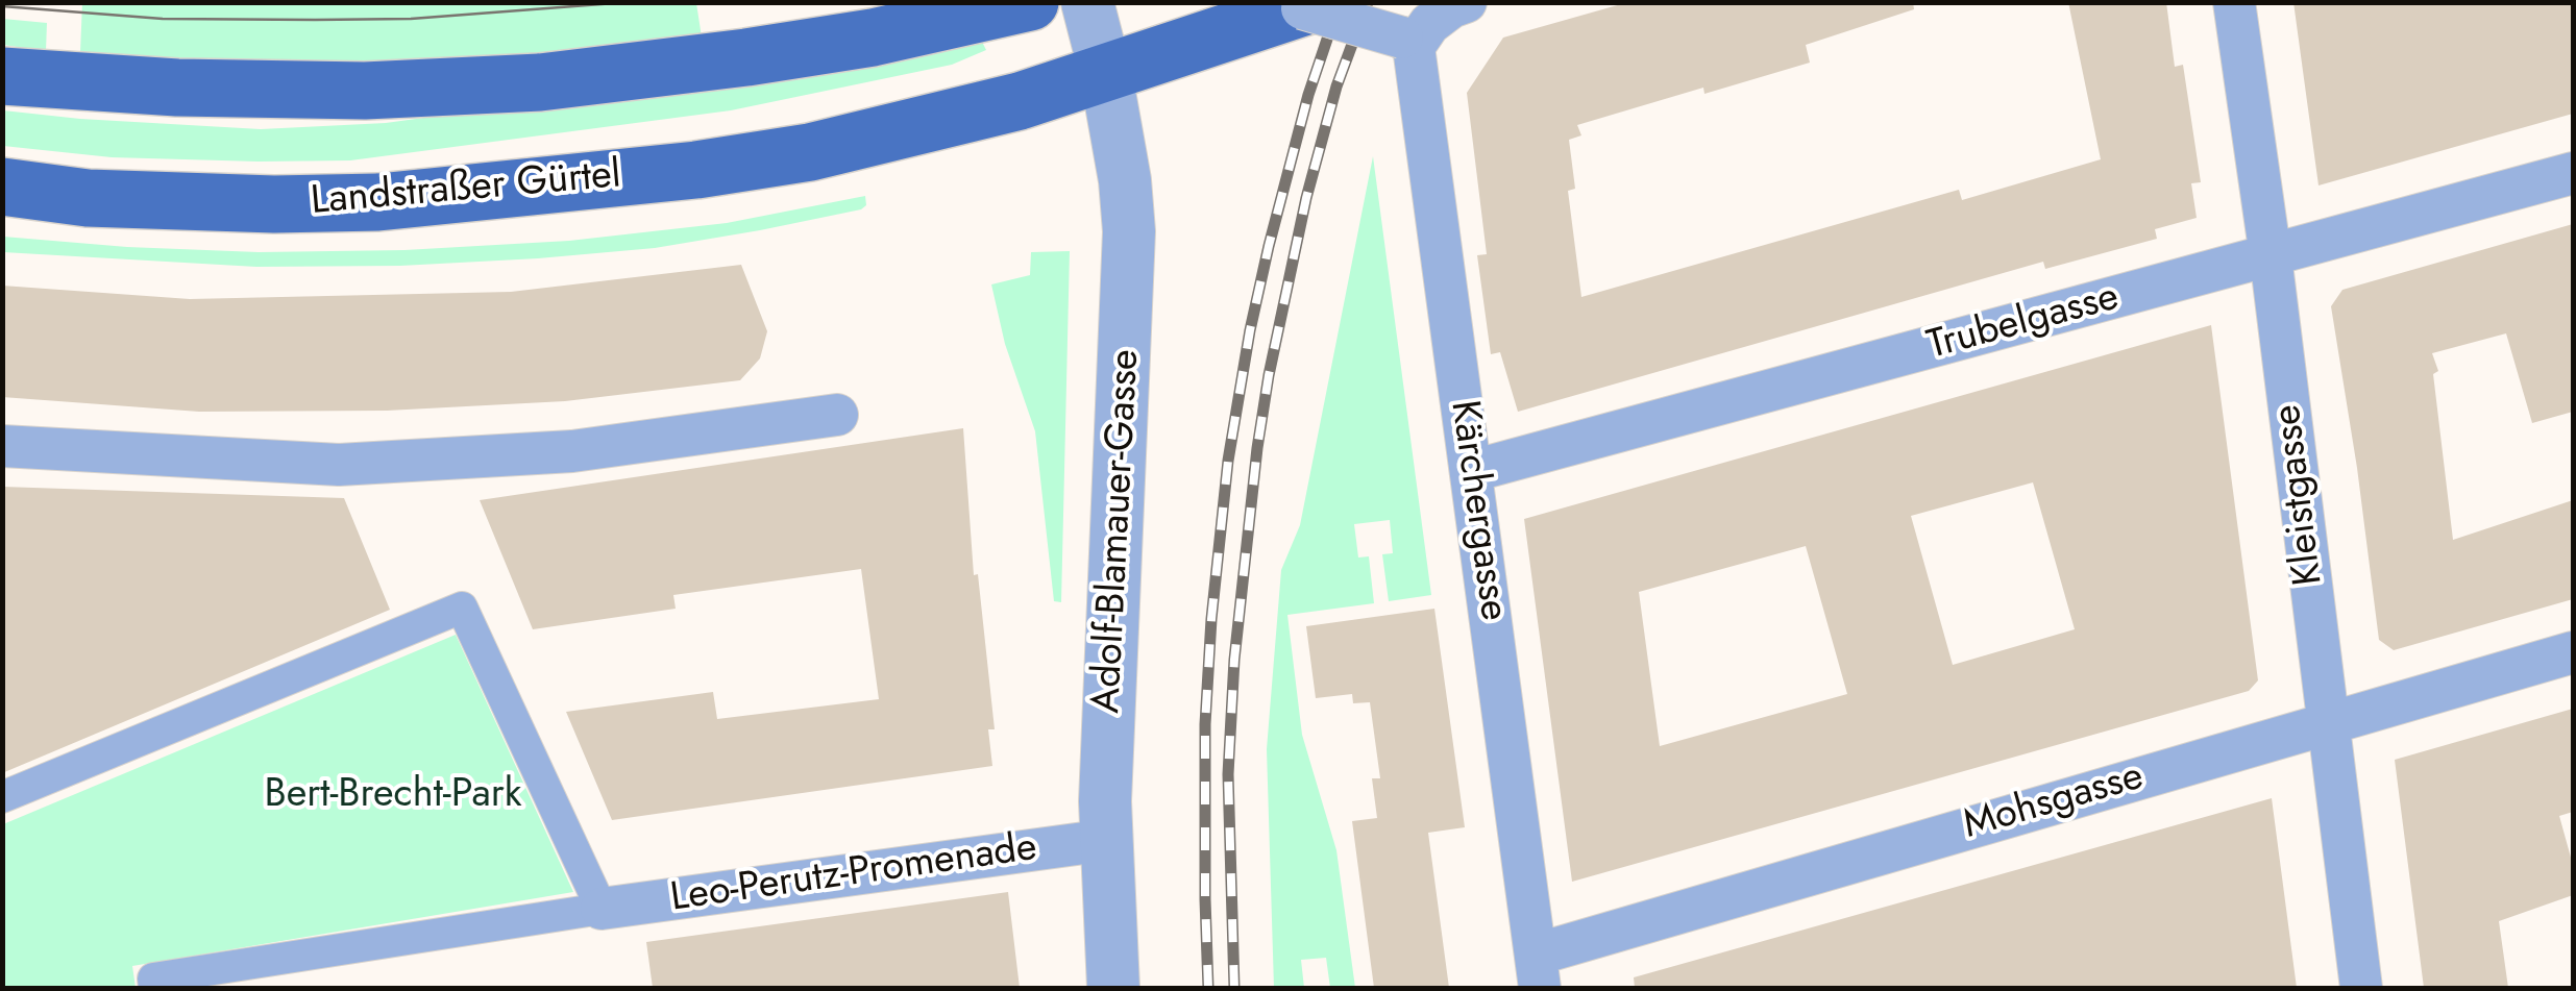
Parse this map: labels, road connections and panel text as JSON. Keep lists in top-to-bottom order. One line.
{"streets":{"main road":["Landstraßer Gürtel"],"street":["Trubelgasse","Kleistgasse","Kärchergasse","Adolf-Blamauer-Gasse","Mohsgasse","Leo-Perutz-Promenade"]},"crossings":[["Landstraßer Gürtel","Adolf-Blamauer-Gasse"],["Trubelgasse","Kleistgasse"],["Trubelgasse","Kärchergasse"],["Kleistgasse","Mohsgasse"],["Kärchergasse","Mohsgasse"],["Adolf-Blamauer-Gasse","Leo-Perutz-Promenade"]],"parks":["Bert-Brecht-Park"]}
